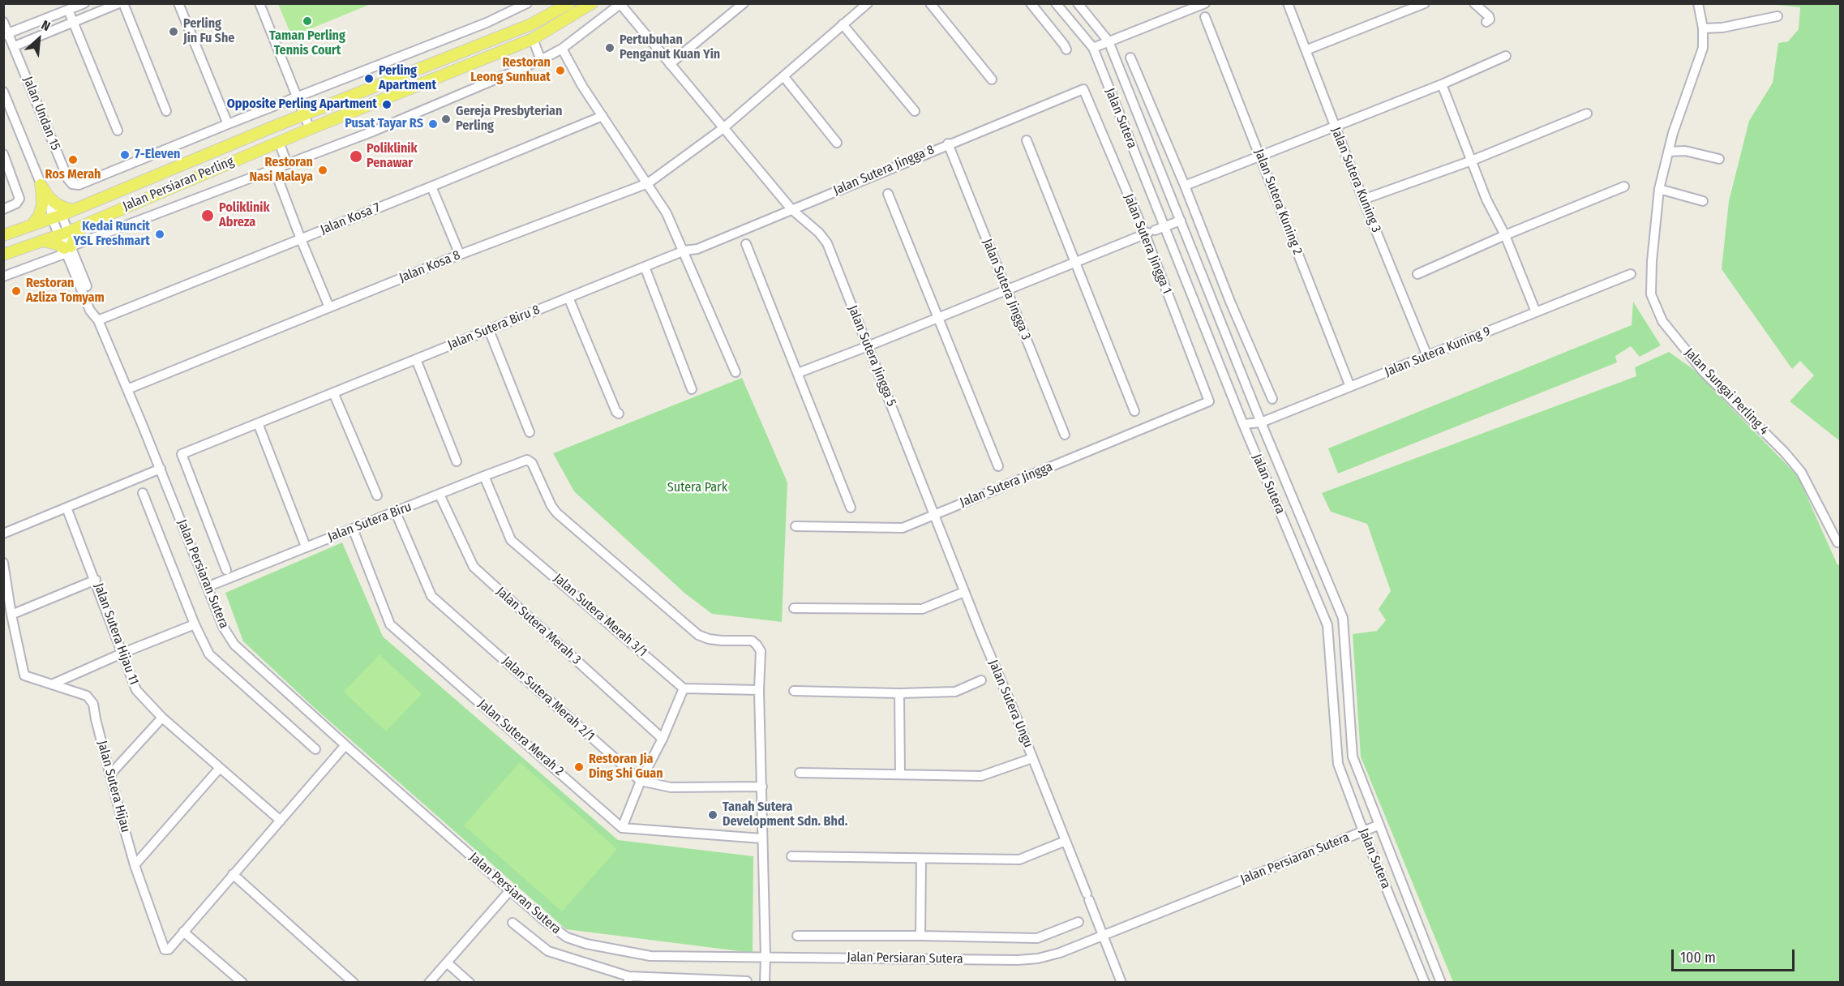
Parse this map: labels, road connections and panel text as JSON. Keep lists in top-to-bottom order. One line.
{"streets":{"main road":["Jalan Persiaran Perling"],"street":["Jalan Undan 15","Jalan Sutera","Jalan Sutera Jingga 8","Jalan Sutera Kuning 3","Jalan Sutera Kuning 2","Jalan Kosa 7","Jalan Sutera Jingga 1","Jalan Kosa 8","Jalan Sutera Jingga 3","Jalan Sutera Biru 8","Jalan Sutera Kuning 9","Jalan Sutera Jingga 5","Jalan Sungai Perling 4","Jalan Sutera Jingga","Jalan Sutera Biru","Jalan Persiaran Sutera","Jalan Sutera Merah 3/1","Jalan Sutera Merah 3","Jalan Sutera Hijau 11","Jalan Sutera Merah 2/1","Jalan Sutera Ungu","Jalan Sutera Merah 2","Jalan Sutera Hijau"]},"crossings":[["Jalan Sutera","Jalan Sutera Kuning 9"],["Jalan Sutera","Jalan Persiaran Sutera"],["Jalan Sutera Jingga 8","Jalan Sutera Jingga 1"],["Jalan Sutera Jingga 8","Jalan Sutera Jingga 3"],["Jalan Sutera Jingga 8","Jalan Sutera Biru 8"],["Jalan Sutera Jingga 8","Jalan Sutera Jingga 5"],["Jalan Sutera Kuning 3","Jalan Sutera Kuning 9"],["Jalan Persiaran Perling","Jalan Persiaran Sutera"],["Jalan Sutera Kuning 2","Jalan Sutera Kuning 9"],["Jalan Kosa 7","Jalan Persiaran Sutera"],["Jalan Sutera Jingga 1","Jalan Sutera Jingga"],["Jalan Kosa 8","Jalan Sutera Jingga 5"],["Jalan Kosa 8","Jalan Persiaran Sutera"],["Jalan Sutera Jingga 5","Jalan Sutera Jingga"],["Jalan Sutera Jingga 5","Jalan Sutera Ungu"],["Jalan Sutera Jingga","Jalan Sutera Ungu"],["Jalan Sutera Biru","Jalan Persiaran Sutera"],["Jalan Sutera Biru","Jalan Sutera Merah 3/1"],["Jalan Sutera Biru","Jalan Sutera Merah 3"],["Jalan Sutera Biru","Jalan Sutera Merah 2/1"],["Jalan Sutera Biru","Jalan Sutera Merah 2"],["Jalan Persiaran Sutera","Jalan Sutera Ungu"]],"parks":["Sutera Park"],"places":["Taman Perling Tennis Court","Perling Jin Fu She","Pertubuhan Penganut Kuan Yin","Restoran Leong Sunhuat","Perling Apartment","Opposite Perling Apartment","Gereja Presbyterian Perling","Pusat Tayar RS","7-Eleven","Poliklinik Penawar","Ros Merah","Restoran Nasi Malaya","Poliklinik Abreza","Kedai Runcit YSL Freshmart","Restoran Azliza Tomyam","Restoran Jia Ding Shi Guan","Tanah Sutera Development Sdn. Bhd."],"scale_bar":"100 m","north":"top right"}
